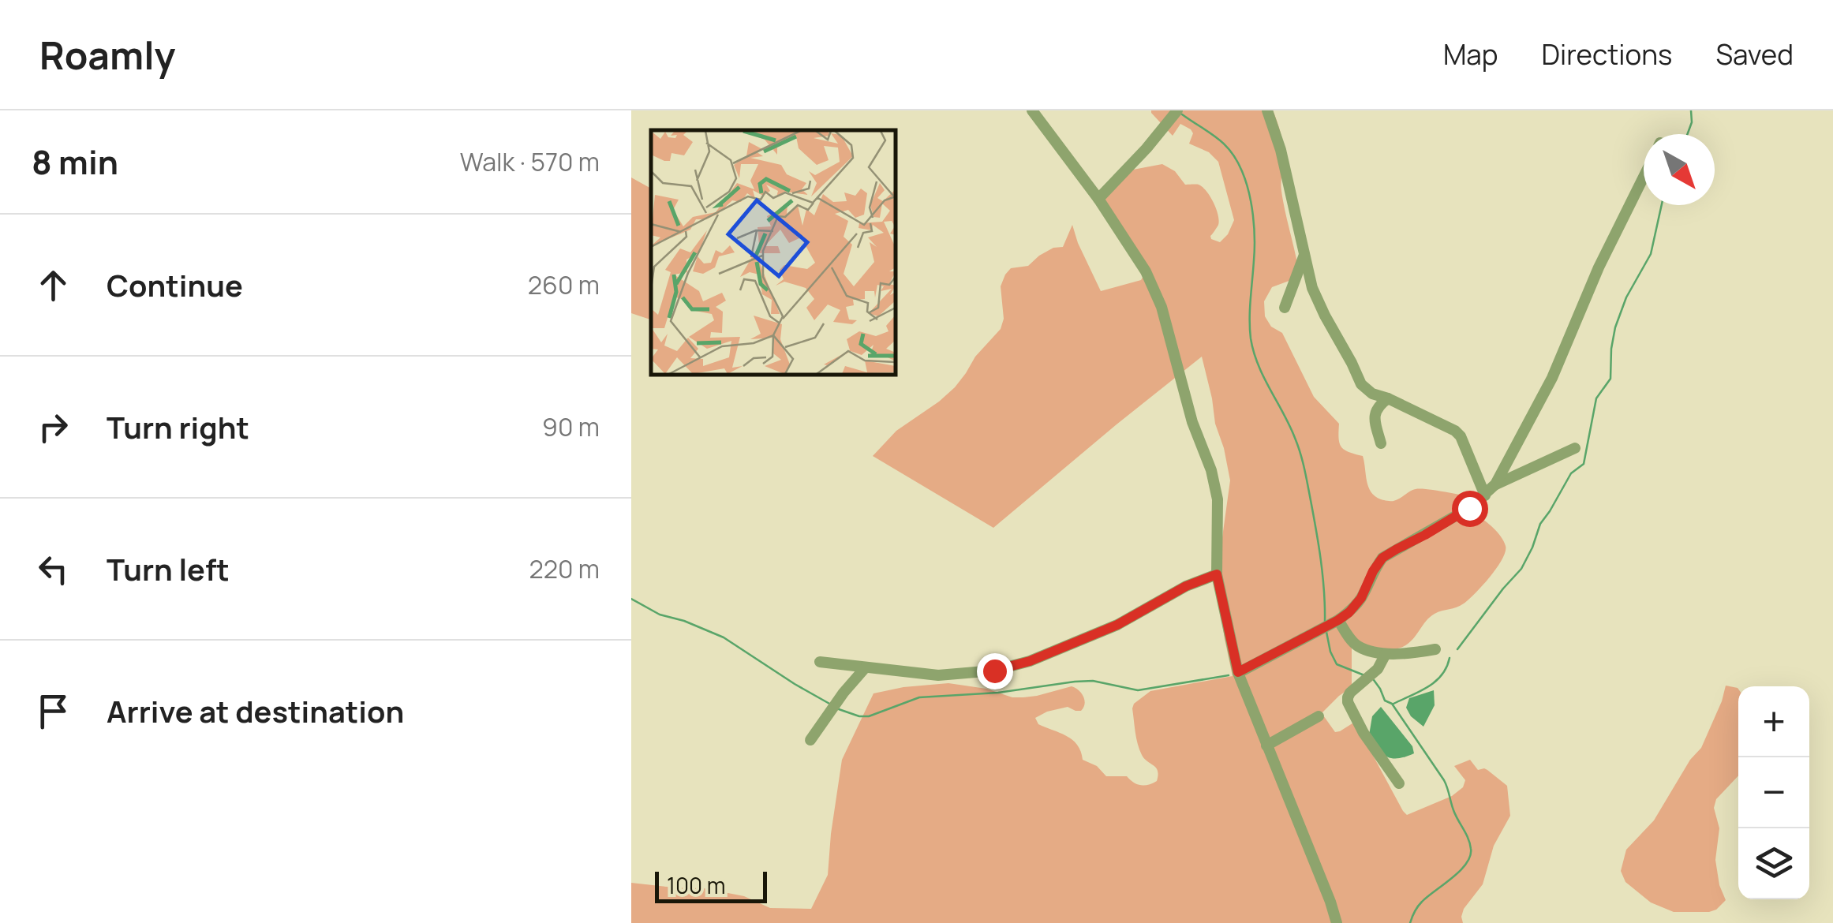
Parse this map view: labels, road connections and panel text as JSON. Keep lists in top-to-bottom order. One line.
{"scale_bar":"100 m","north":"bottom right","page":{"header":"Roamly","nav":["Map","Directions","Saved"],"heading":["8 min","Walk · 570 m"],"list":[["Continue","260 m"],["Turn right","90 m"],["Turn left","220 m"],"Arrive at destination"],"map_buttons":["+","−"],"scale":"100 m"}}
